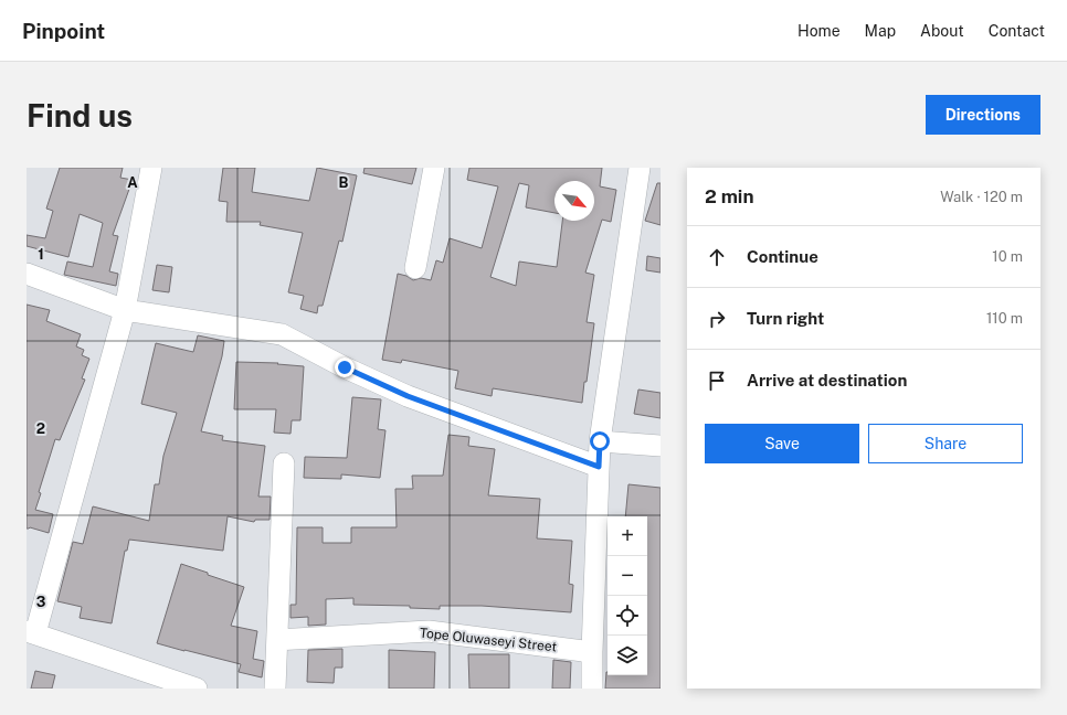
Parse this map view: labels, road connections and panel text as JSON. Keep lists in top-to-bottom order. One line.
{"streets":{"street":["Tope Oluwaseyi Street"]},"north":"bottom right","page":{"header":"Pinpoint","nav":["Home","Map","About","Contact"],"buttons":["Directions",["Save","Share"]],"title":"Find us","heading":["2 min","Walk · 120 m"],"list":[["Continue","10 m"],["Turn right","110 m"],"Arrive at destination"],"map_buttons":["+","−"]},"grid":{"columns":["A","B"],"rows":["1","2","3"]}}
